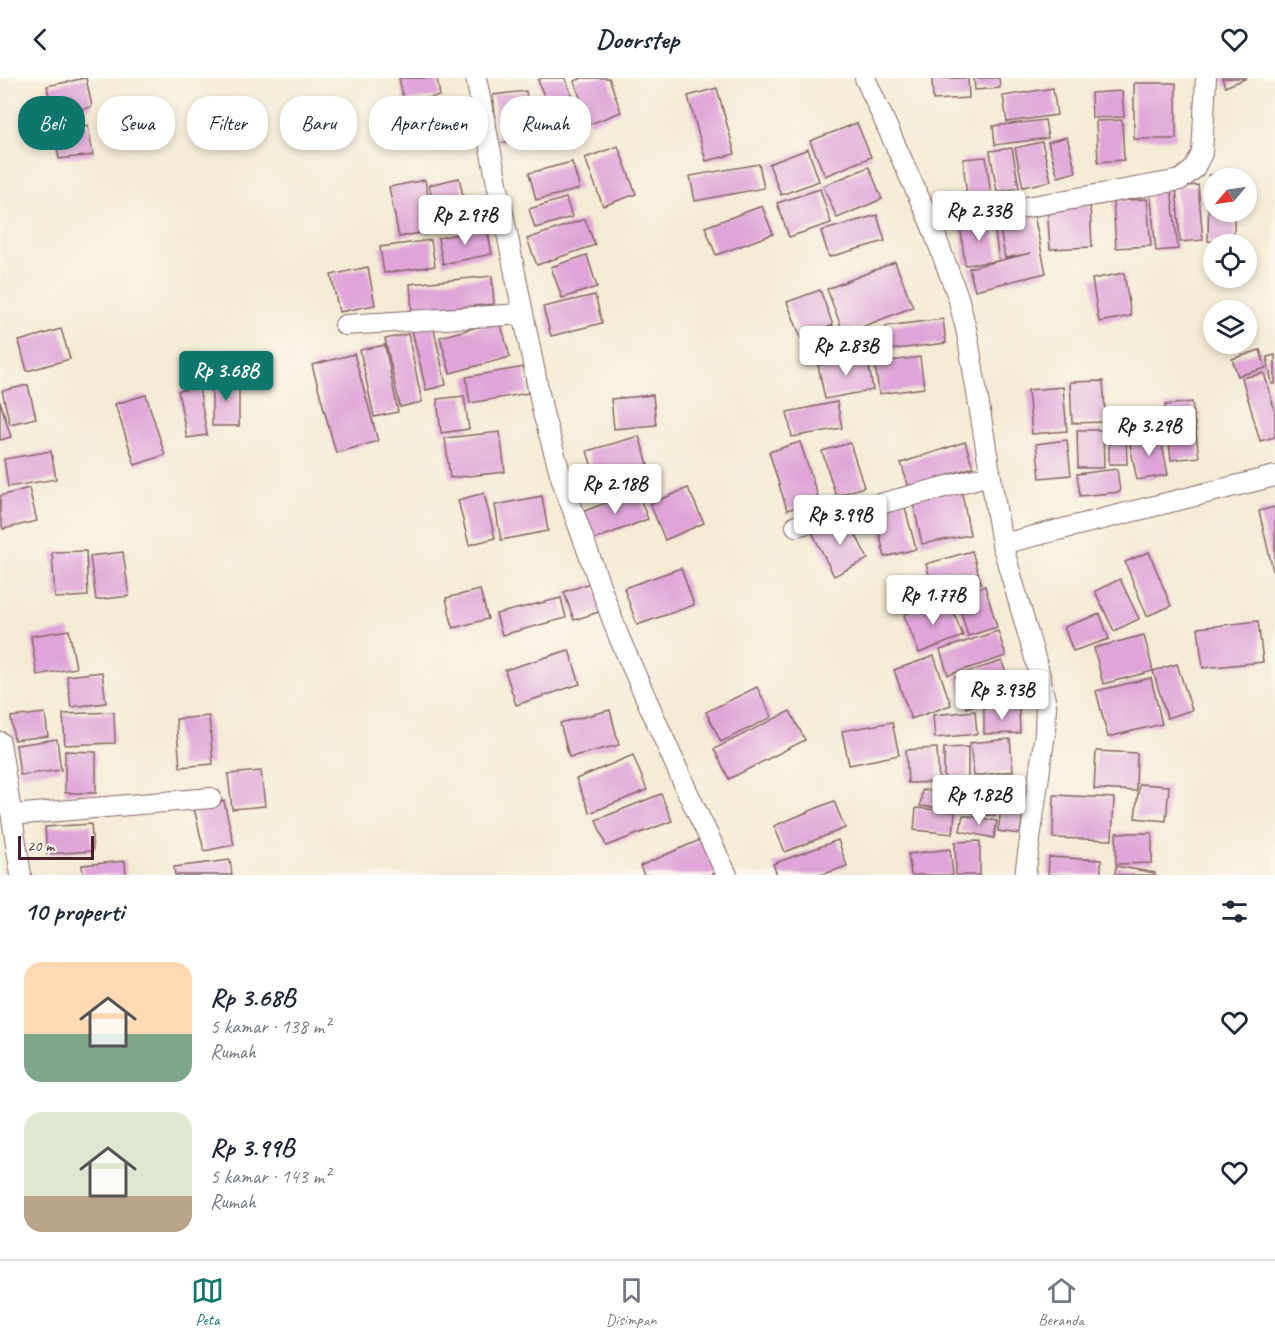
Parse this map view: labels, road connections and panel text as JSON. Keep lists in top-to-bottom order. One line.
{"scale_bar":"20 m","north":"bottom left","page":{"header":"Doorstep","chip":["Beli","Sewa","Filter","Baru","Apartemen","Rumah"],"price":["Rp 2.33B","Rp 2.97B","Rp 2.83B","Rp 3.68B","Rp 3.29B","Rp 2.18B","Rp 3.99B","Rp 1.77B","Rp 3.93B","Rp 1.82B"],"scale":"20 m","heading":"10 properti","list":[{"name":"Rp 3.68B","note":"5 kamar · 138 m² · Rumah"},{"name":"Rp 3.99B","note":"5 kamar · 143 m² · Rumah"}],"tabs":["Peta","Disimpan","Beranda"]}}
